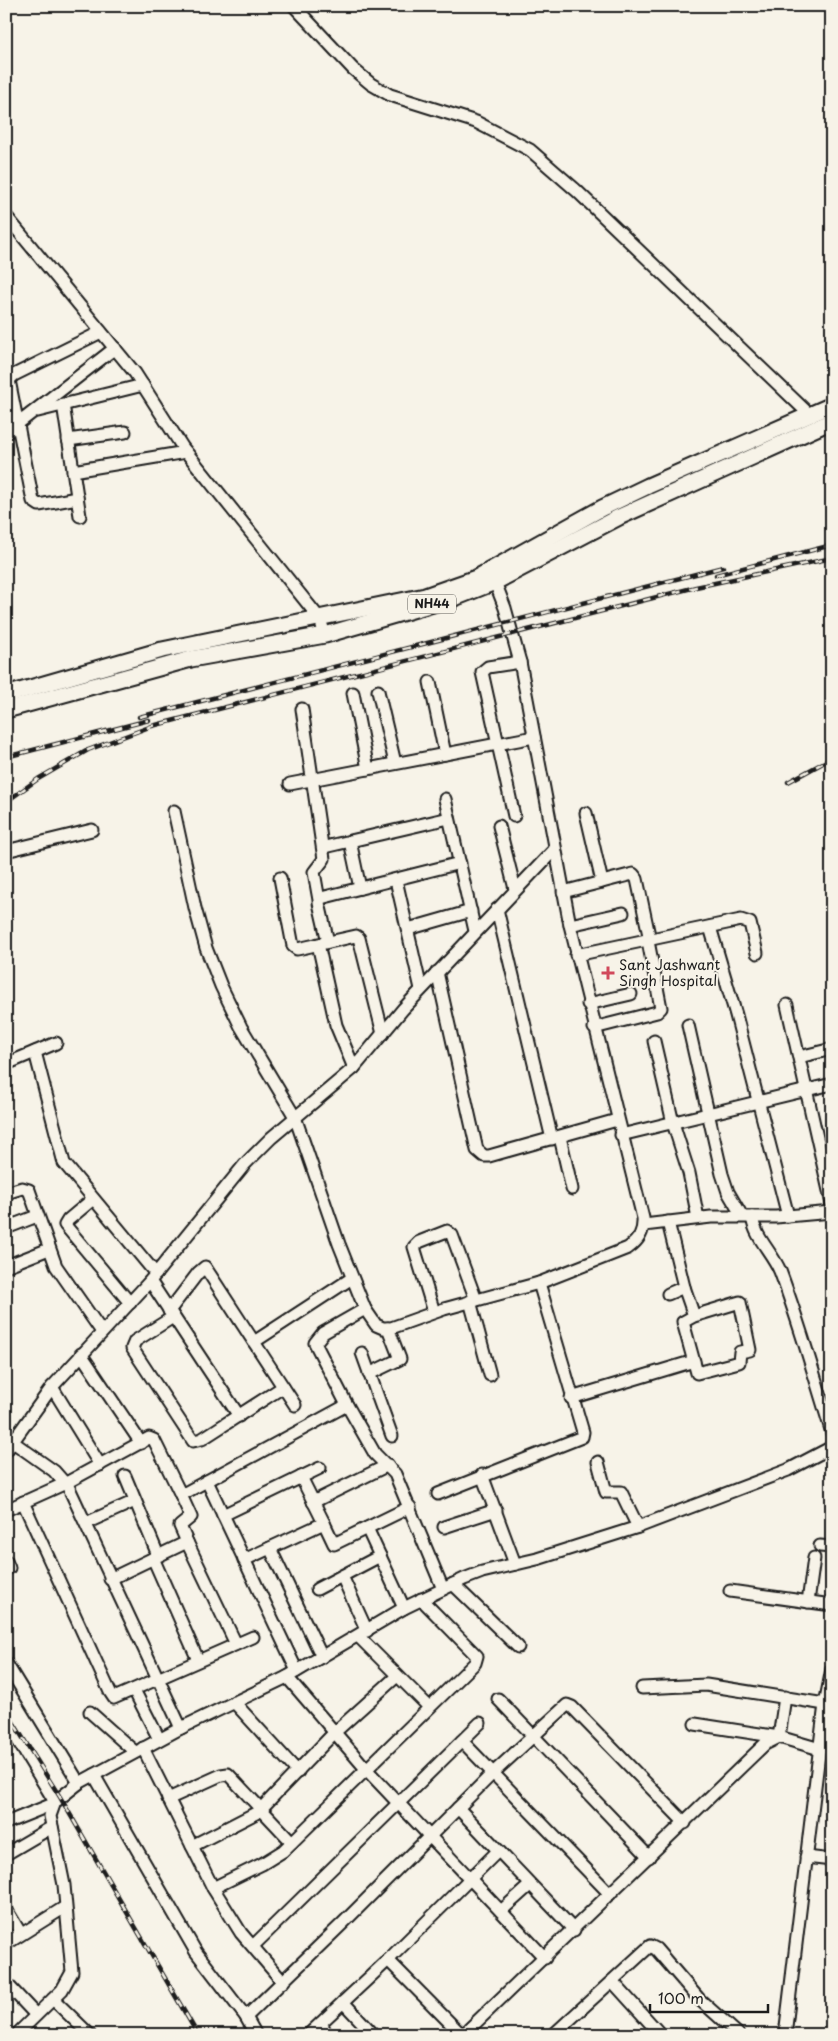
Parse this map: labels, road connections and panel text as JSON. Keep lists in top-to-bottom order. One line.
{"streets":{"highway":["NH44"]},"places":{"health":["Sant Jashwant Singh Hospital"]},"scale_bar":"100 m"}
